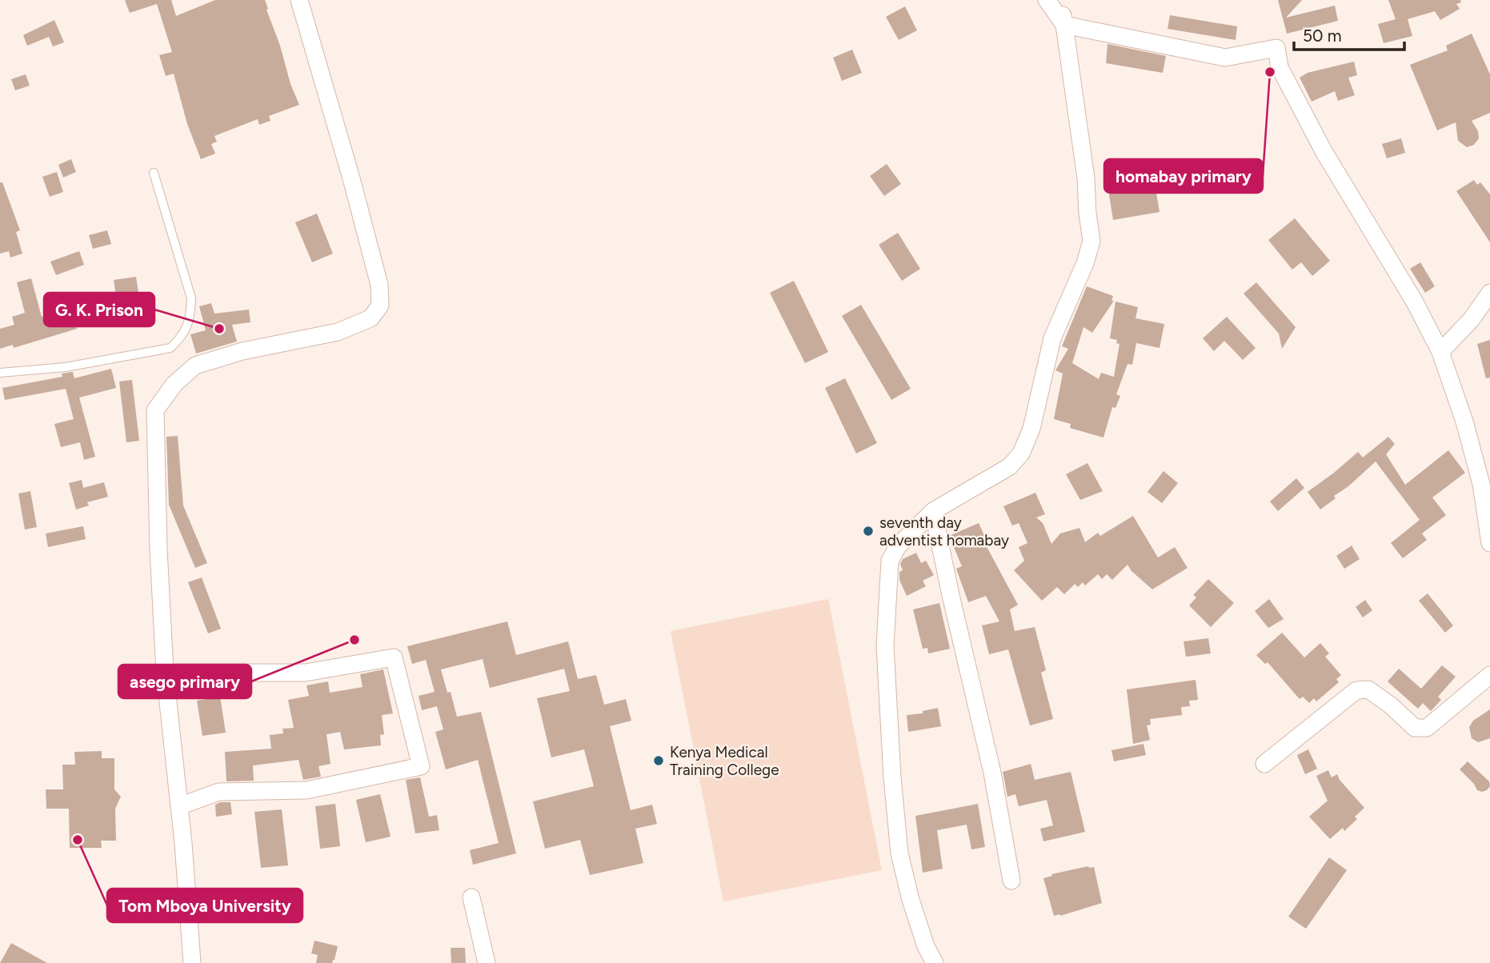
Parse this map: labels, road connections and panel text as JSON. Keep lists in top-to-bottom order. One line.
{"places":["homabay primary","G. K. Prison","seventh day adventist homabay","asego primary","Kenya Medical Training College","Tom Mboya University"],"scale_bar":"50 m"}
